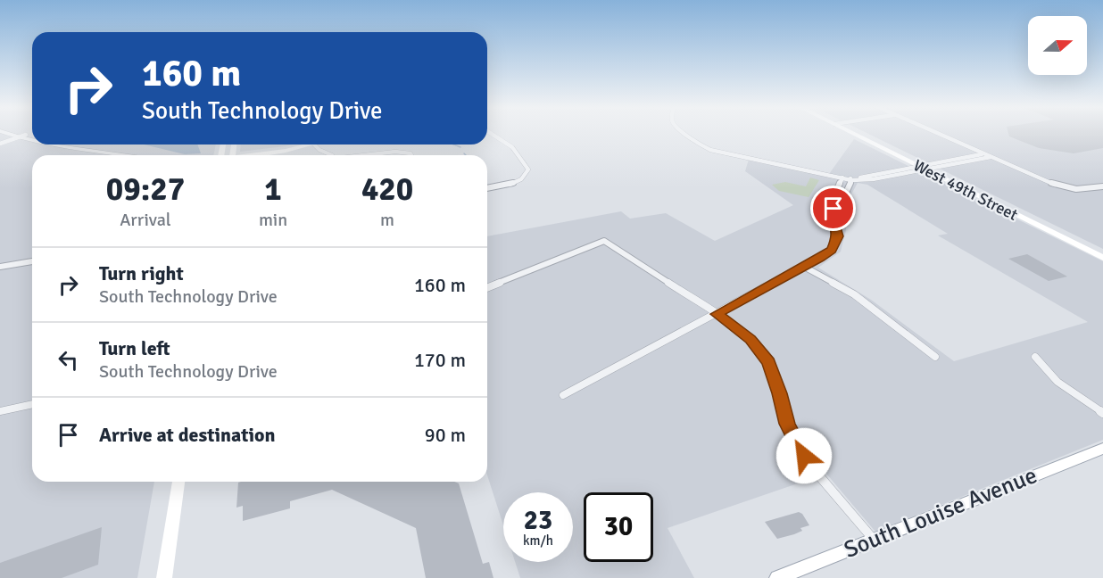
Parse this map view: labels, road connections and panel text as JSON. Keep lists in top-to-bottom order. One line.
{"streets":{"main road":["West 49th Street","South Louise Avenue"]},"north":"right","page":{"turn":["160 m","South Technology Drive"],"eta":["09:27","Arrival","1","min","420","m"],"list":[{"name":"Turn right","note":"South Technology Drive","value":"160 m"},{"name":"Turn left","note":"South Technology Drive","value":"170 m"},{"name":"Arrive at destination","value":"90 m"}],"speed":"23 km/h","limit":"30"}}
